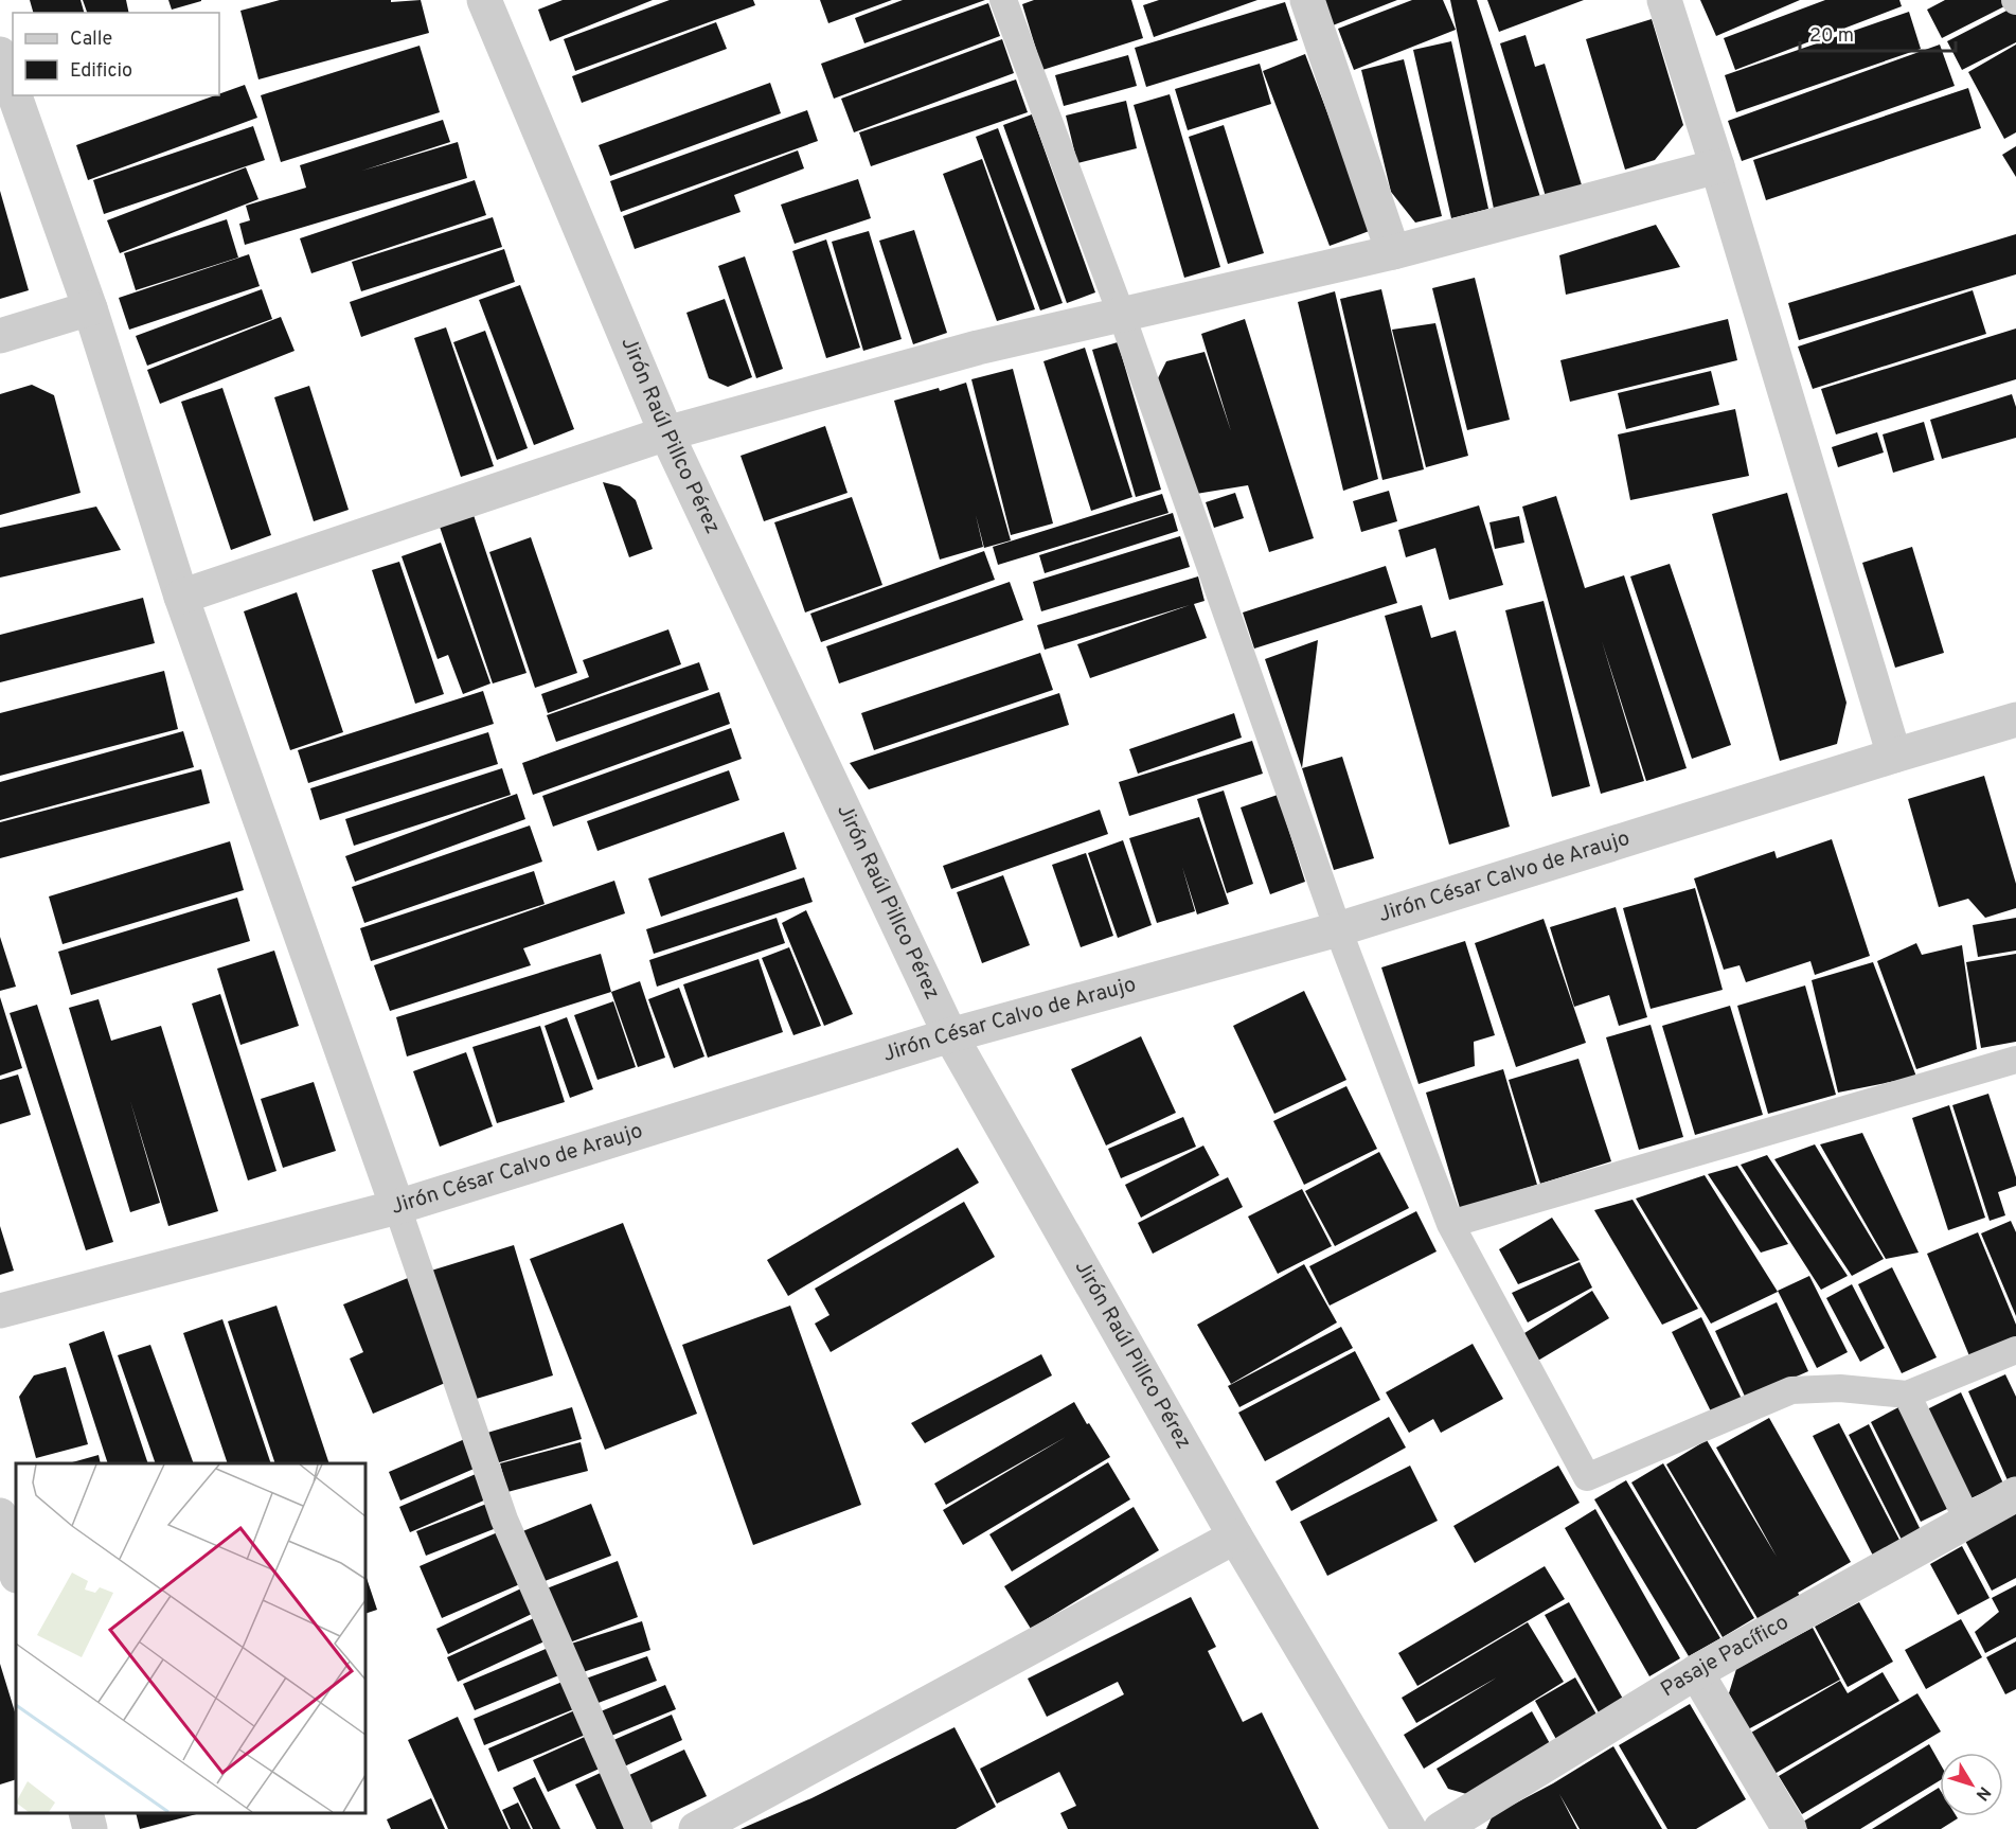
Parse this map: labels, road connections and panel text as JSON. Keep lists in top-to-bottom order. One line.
{"streets":{"street":["Jirón Raúl Pillco Pérez","Jirón César Calvo de Araujo","Pasaje Pacífico"]},"crossings":[["Jirón Raúl Pillco Pérez","Jirón César Calvo de Araujo"]],"legend":["Calle","Edificio"],"scale_bar":"20 m","north":"bottom right"}
